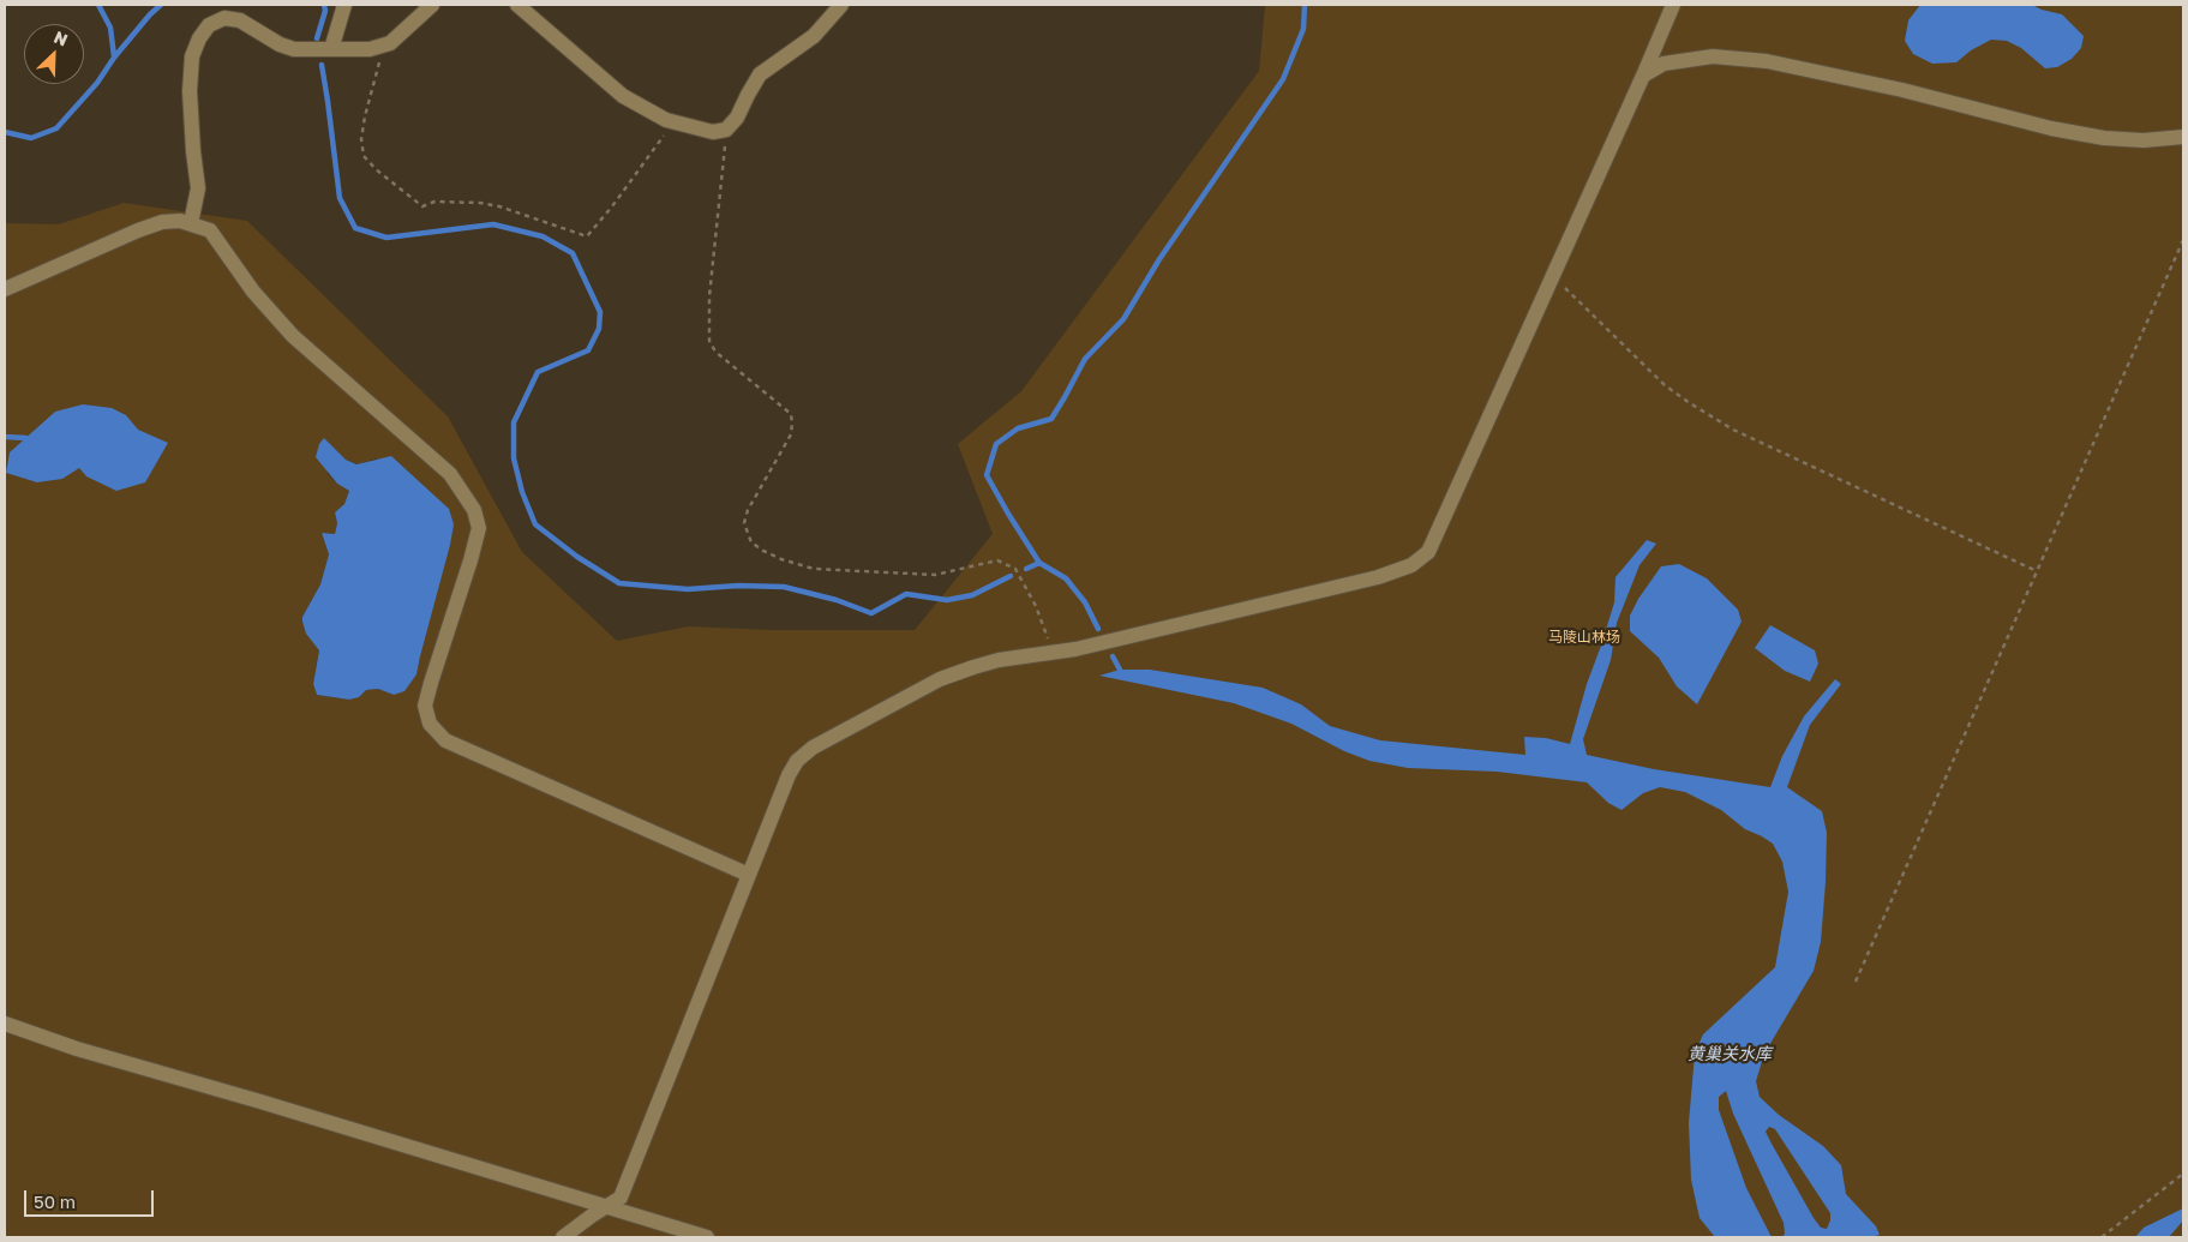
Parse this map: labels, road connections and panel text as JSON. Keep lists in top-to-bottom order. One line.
{"water":["黄巢关水库"],"parks":["马陵山林场"],"scale_bar":"50 m","north":"top right"}
